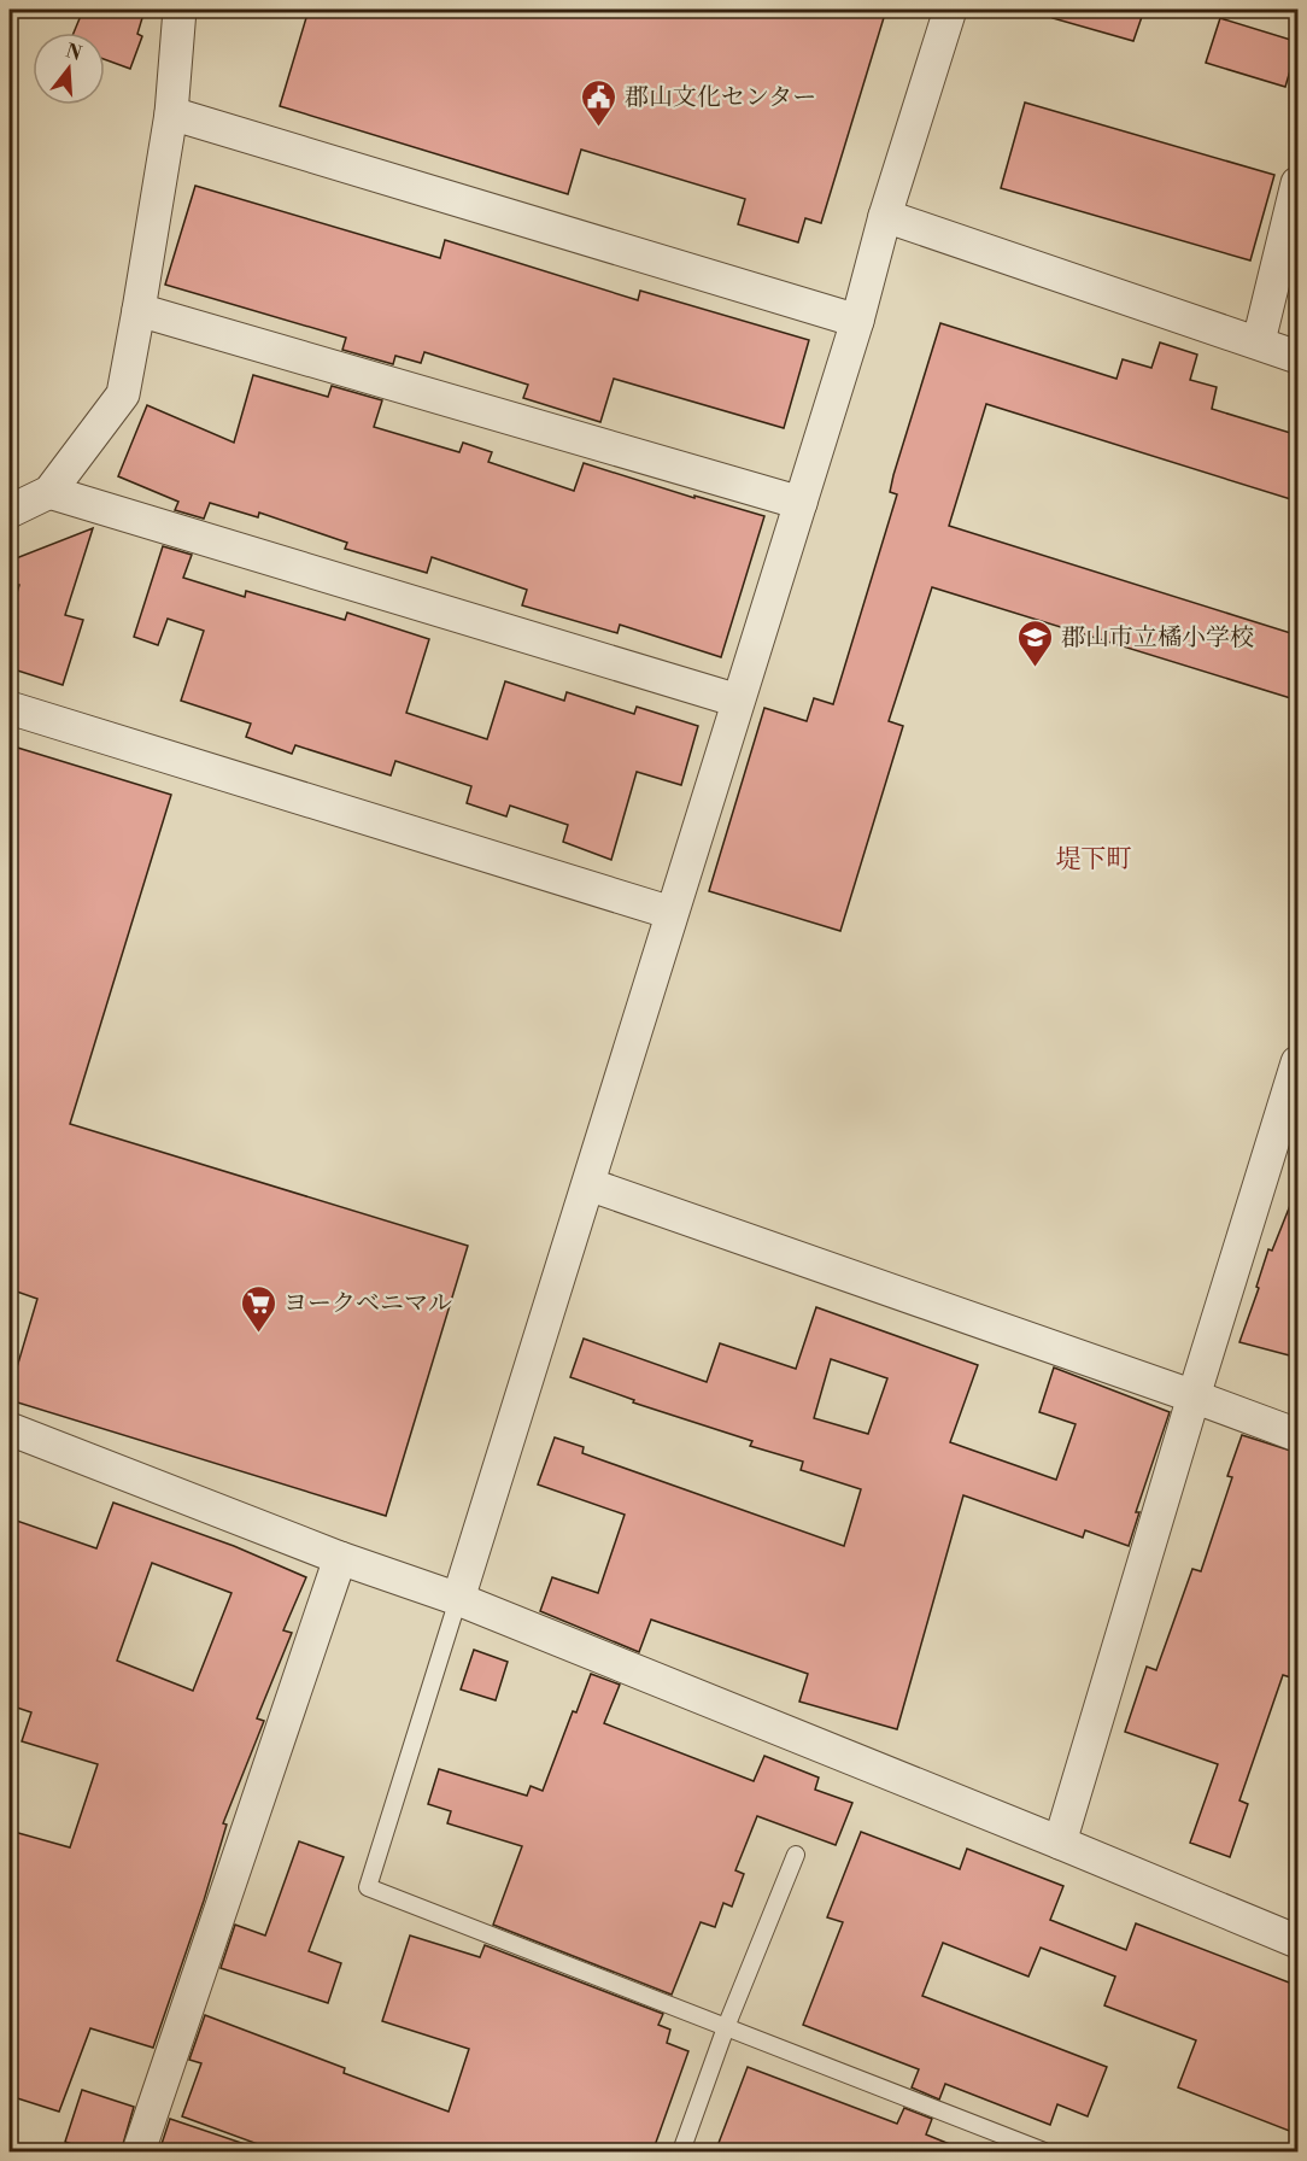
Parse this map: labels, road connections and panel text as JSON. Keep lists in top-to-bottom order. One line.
{"districts":["堤下町"],"places":{"public building":["郡山文化センター"],"school or university":["郡山市立橘小学校"],"supermarket":["ヨークベニマル"]},"north":"top"}
